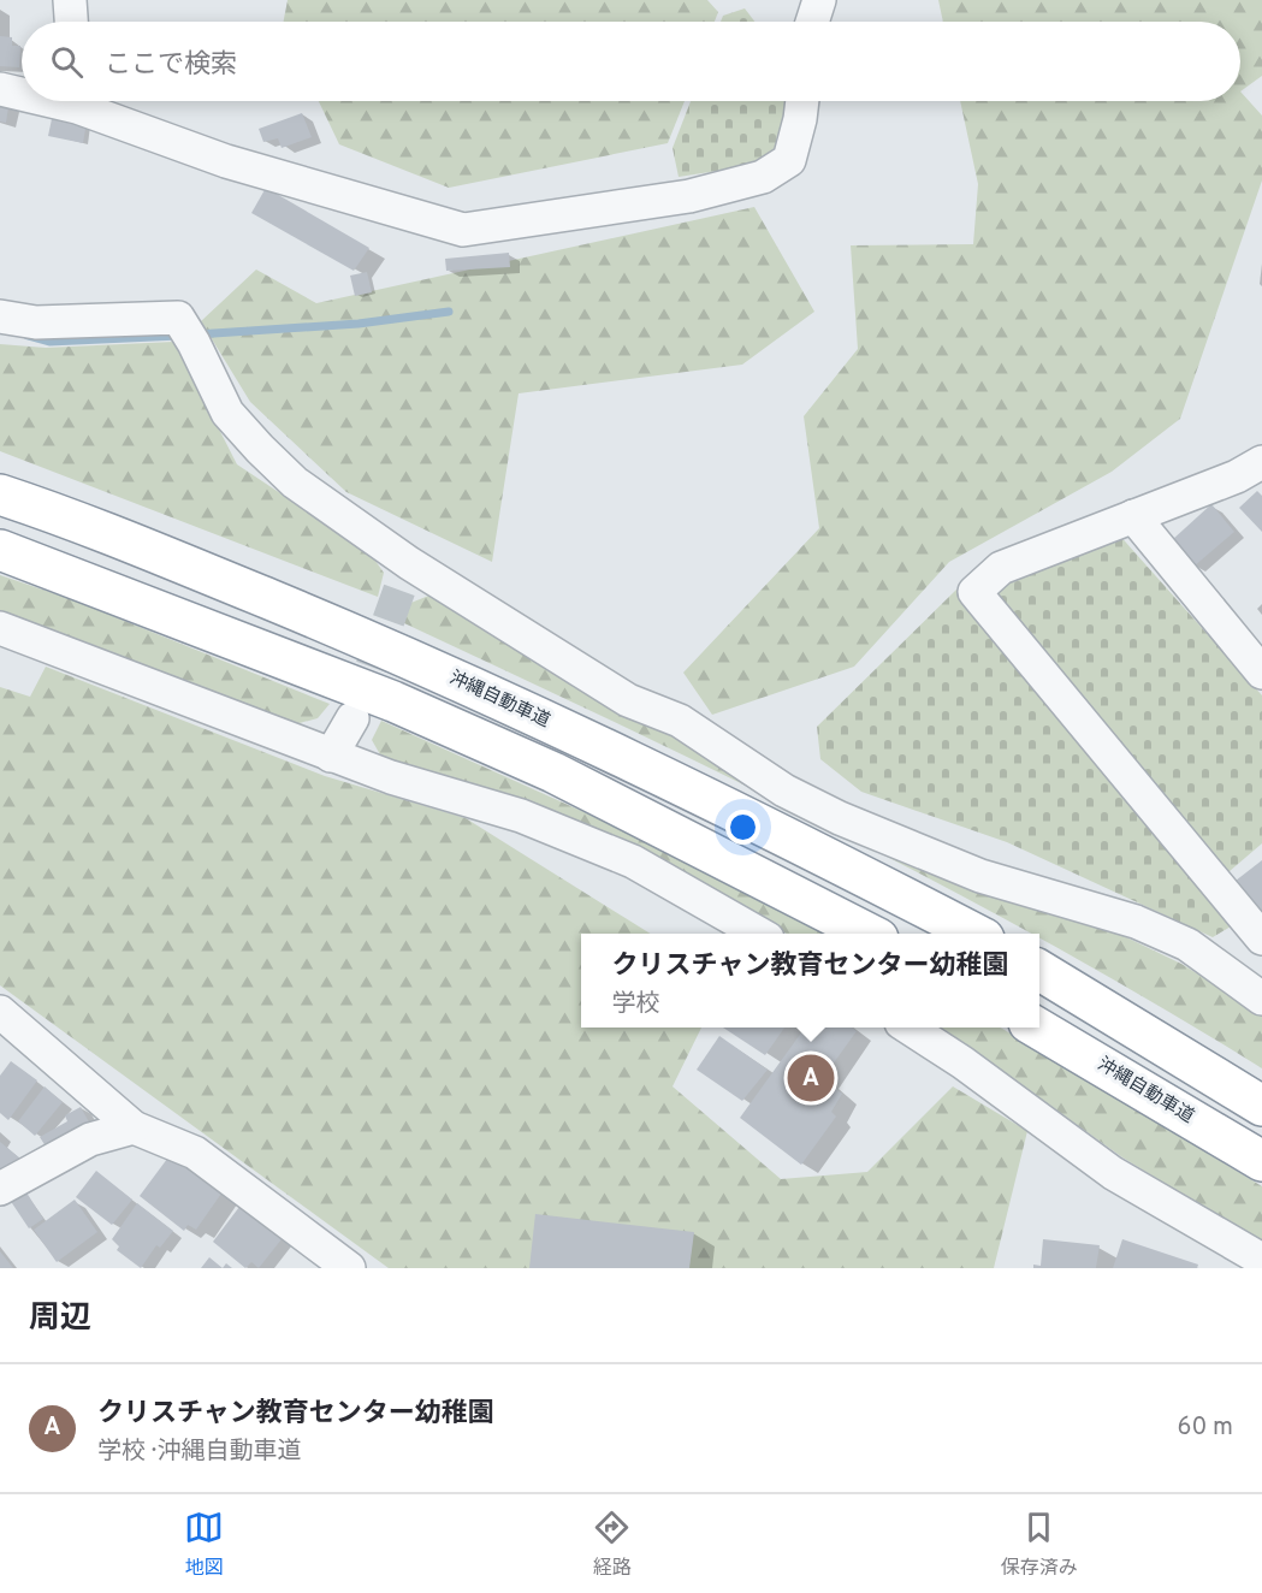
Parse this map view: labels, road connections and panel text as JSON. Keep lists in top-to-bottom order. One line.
{"streets":{"highway":["沖縄自動車道"]},"page":{"search":"ここで検索","popup":["クリスチャン教育センター幼稚園","学校"],"pins":"A","heading":"周辺","list":[{"mark":"A","name":"クリスチャン教育センター幼稚園","note":"学校 · 沖縄自動車道","value":"60 m"}],"nav":["地図","経路","保存済み"]}}
